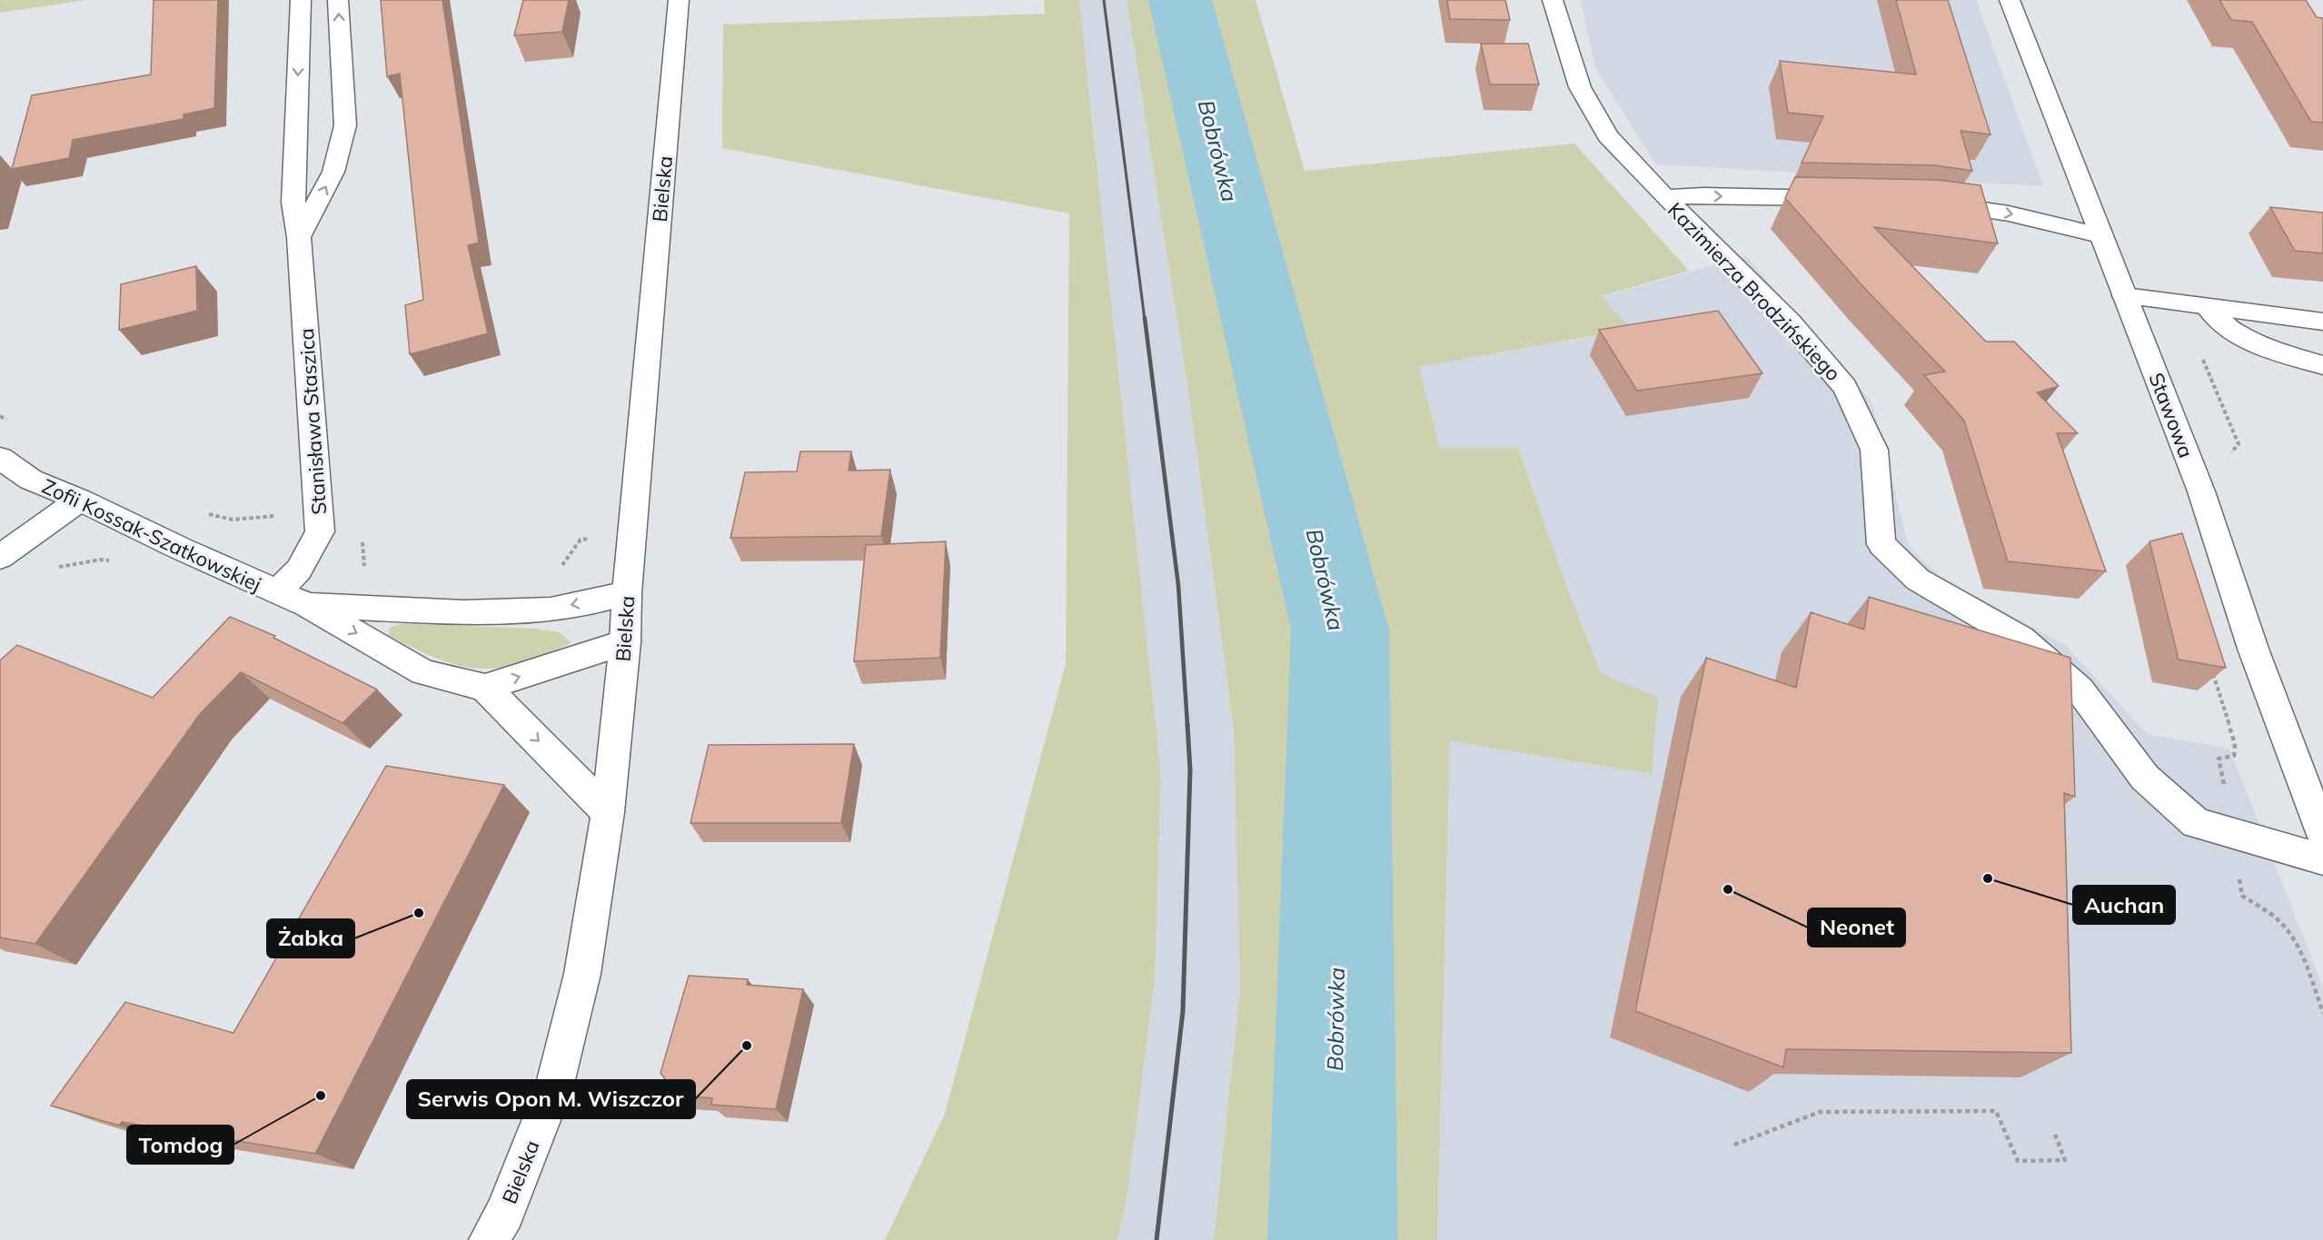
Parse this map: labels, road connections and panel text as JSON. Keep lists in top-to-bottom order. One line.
{"streets":{"street":["Bielska","Kazimierza Brodzińskiego","Stawowa","Stanisława Staszica","Zofii Kossak-Szatkowskiej"]},"crossings":[["Stanisława Staszica","Zofii Kossak-Szatkowskiej"]],"water":["Bobrówka"],"places":["Auchan","Neonet","Żabka","Serwis Opon M. Wiszczor","Tomdog"]}
